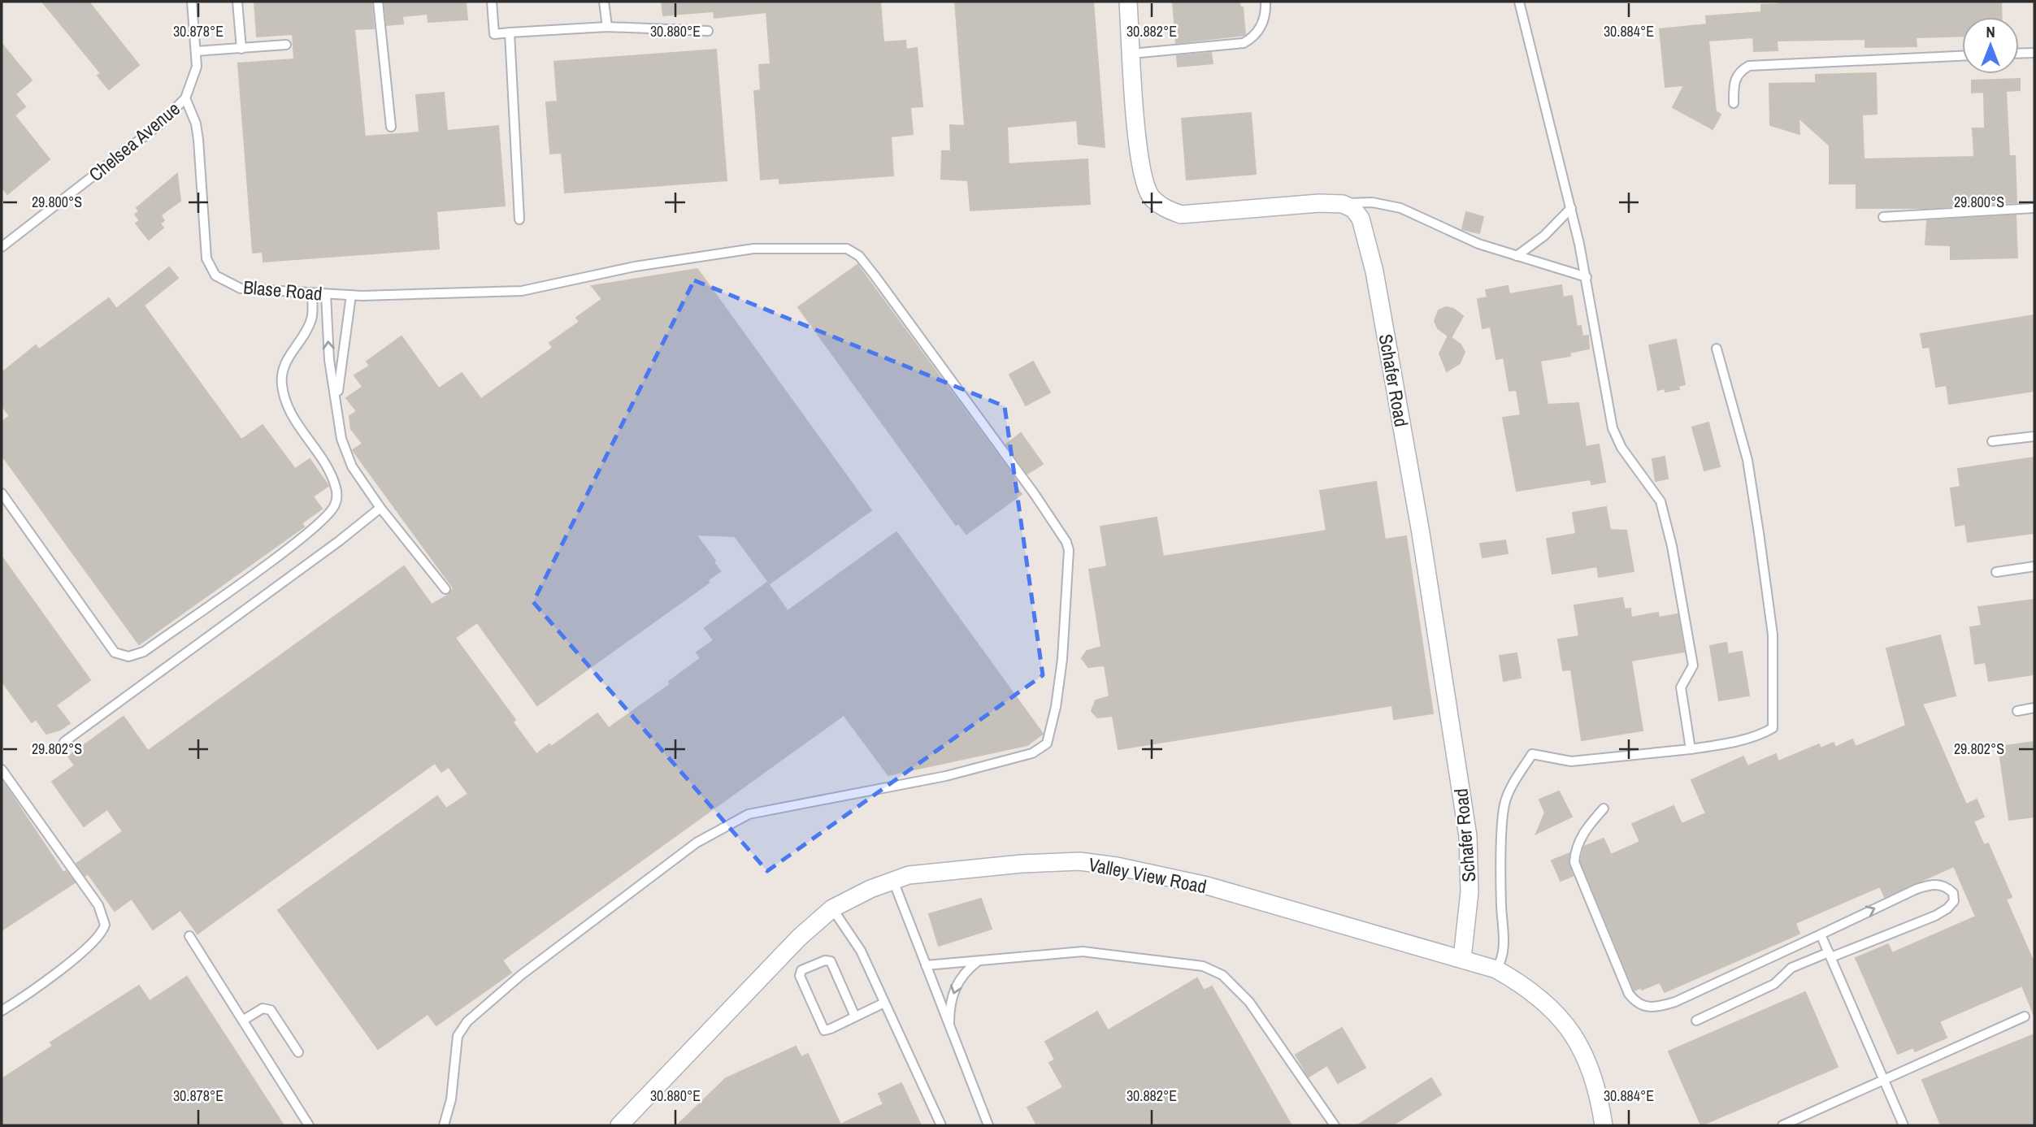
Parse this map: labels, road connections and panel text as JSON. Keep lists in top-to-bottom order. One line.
{"streets":{"street":["Schafer Road","Valley View Road"],"lane":["Chelsea Avenue","Blase Road"]},"crossings":[["Chelsea Avenue","Blase Road"],["Schafer Road","Valley View Road"]],"north":"top","coordinates":["30.878°E","30.880°E","30.882°E","30.884°E","29.800°S","29.802°S"]}
